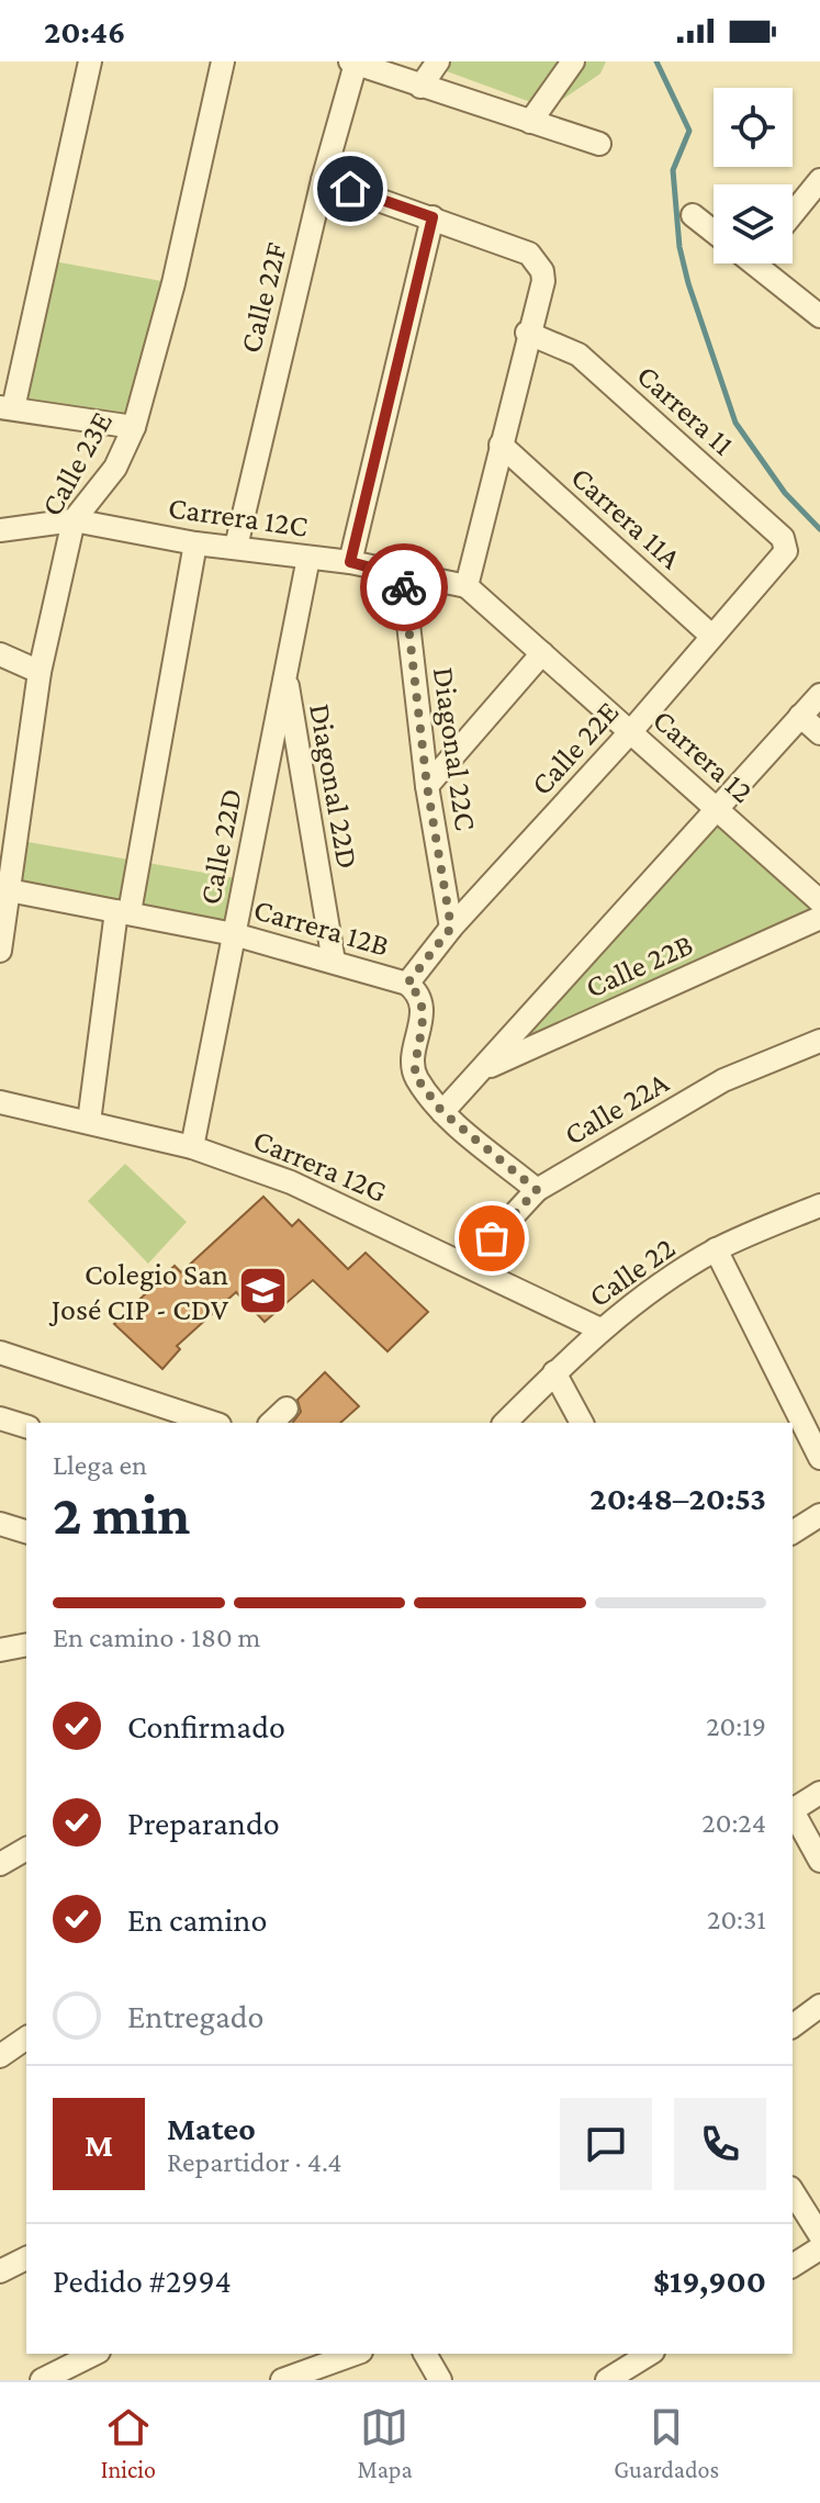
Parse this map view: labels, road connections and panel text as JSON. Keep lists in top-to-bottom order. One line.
{"streets":{"street":["Calle 22F","Carrera 11","Calle 23E","Carrera 12C","Carrera 11A","Calle 22E","Diagonal 22C","Carrera 12","Diagonal 22D","Calle 22D","Carrera 12B","Calle 22B","Calle 22A","Carrera 12G","Calle 22"]},"crossings":[["Calle 22F","Carrera 12C"],["Carrera 11","Calle 22E"],["Calle 23E","Carrera 12C"],["Calle 23E","Carrera 12B"],["Carrera 12C","Diagonal 22C"],["Carrera 12C","Carrera 12"],["Carrera 12C","Calle 22D"],["Carrera 11A","Calle 22E"],["Calle 22E","Diagonal 22C"],["Calle 22E","Carrera 12"],["Calle 22E","Carrera 12B"],["Diagonal 22D","Calle 22D"],["Diagonal 22D","Carrera 12B"],["Calle 22D","Carrera 12B"],["Calle 22D","Carrera 12G"],["Carrera 12B","Calle 22A"],["Calle 22A","Carrera 12G"],["Carrera 12G","Calle 22"]],"places":{"school or university":["Colegio San José CIP - CDV"]},"page":{"status":"20:46","heading":["2 min","Llega en","20:48–20:53"],"panel":["Mateo","Repartidor · 4.4","Pedido #2994","$19,900"],"bar":"En camino · 180 m","list":[["Confirmado","20:19"],["Preparando","20:24"],["En camino","20:31"],"Entregado"],"round":"M","tabs":["Inicio","Mapa","Guardados"]}}
